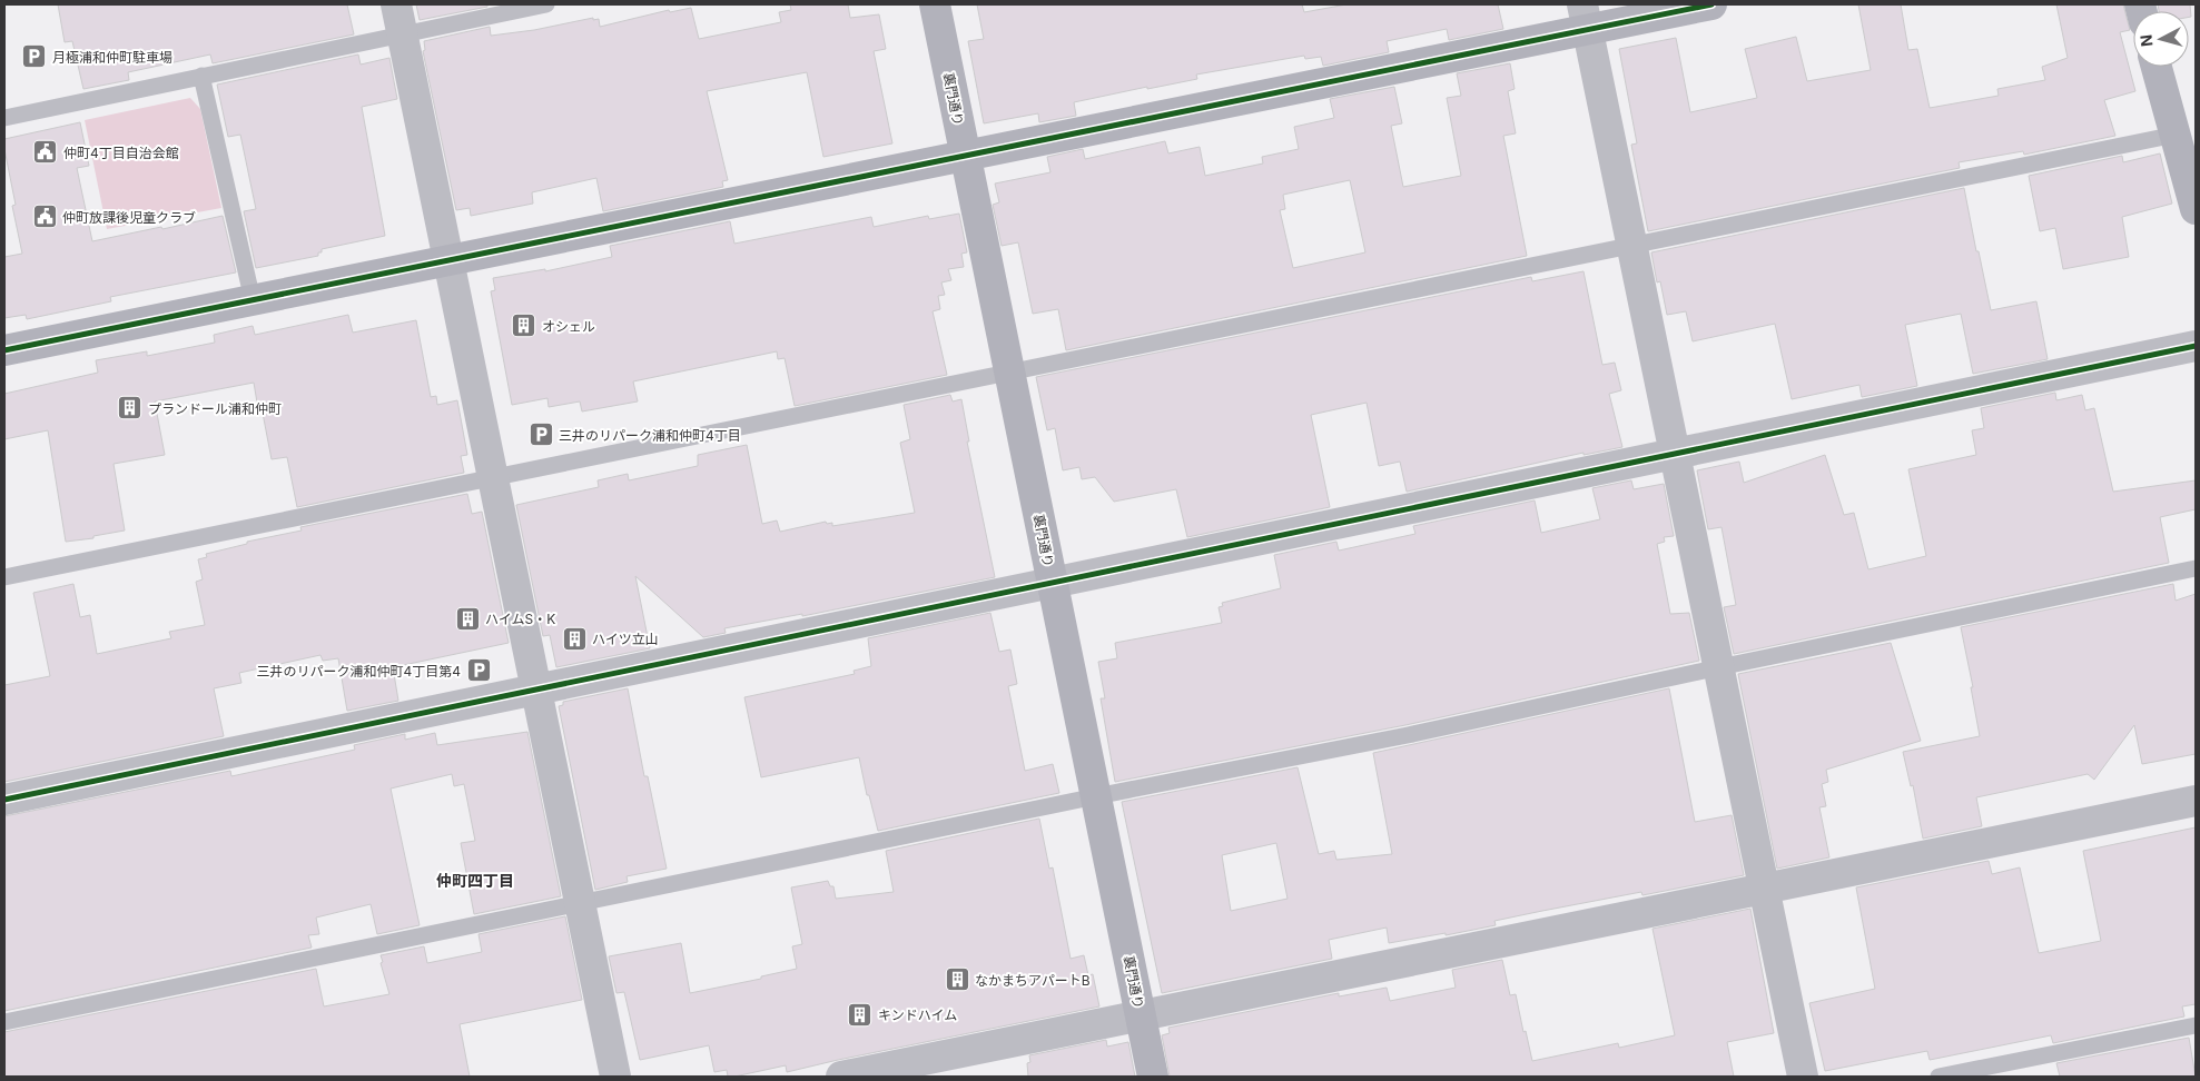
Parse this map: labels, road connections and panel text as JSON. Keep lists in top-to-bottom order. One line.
{"streets":{"street":["裏門通り"]},"districts":["仲町四丁目"],"places":{"parking":["月極浦和仲町駐車場","三井のリパーク浦和仲町4丁目","三井のリパーク浦和仲町4丁目第4"],"public building":["仲町4丁目自治会館","仲町放課後児童クラブ"],"building":["オシェル","プランドール浦和仲町","ハイムS・K","ハイツ立山","なかまちアパートB","キンドハイム"]},"north":"left"}
